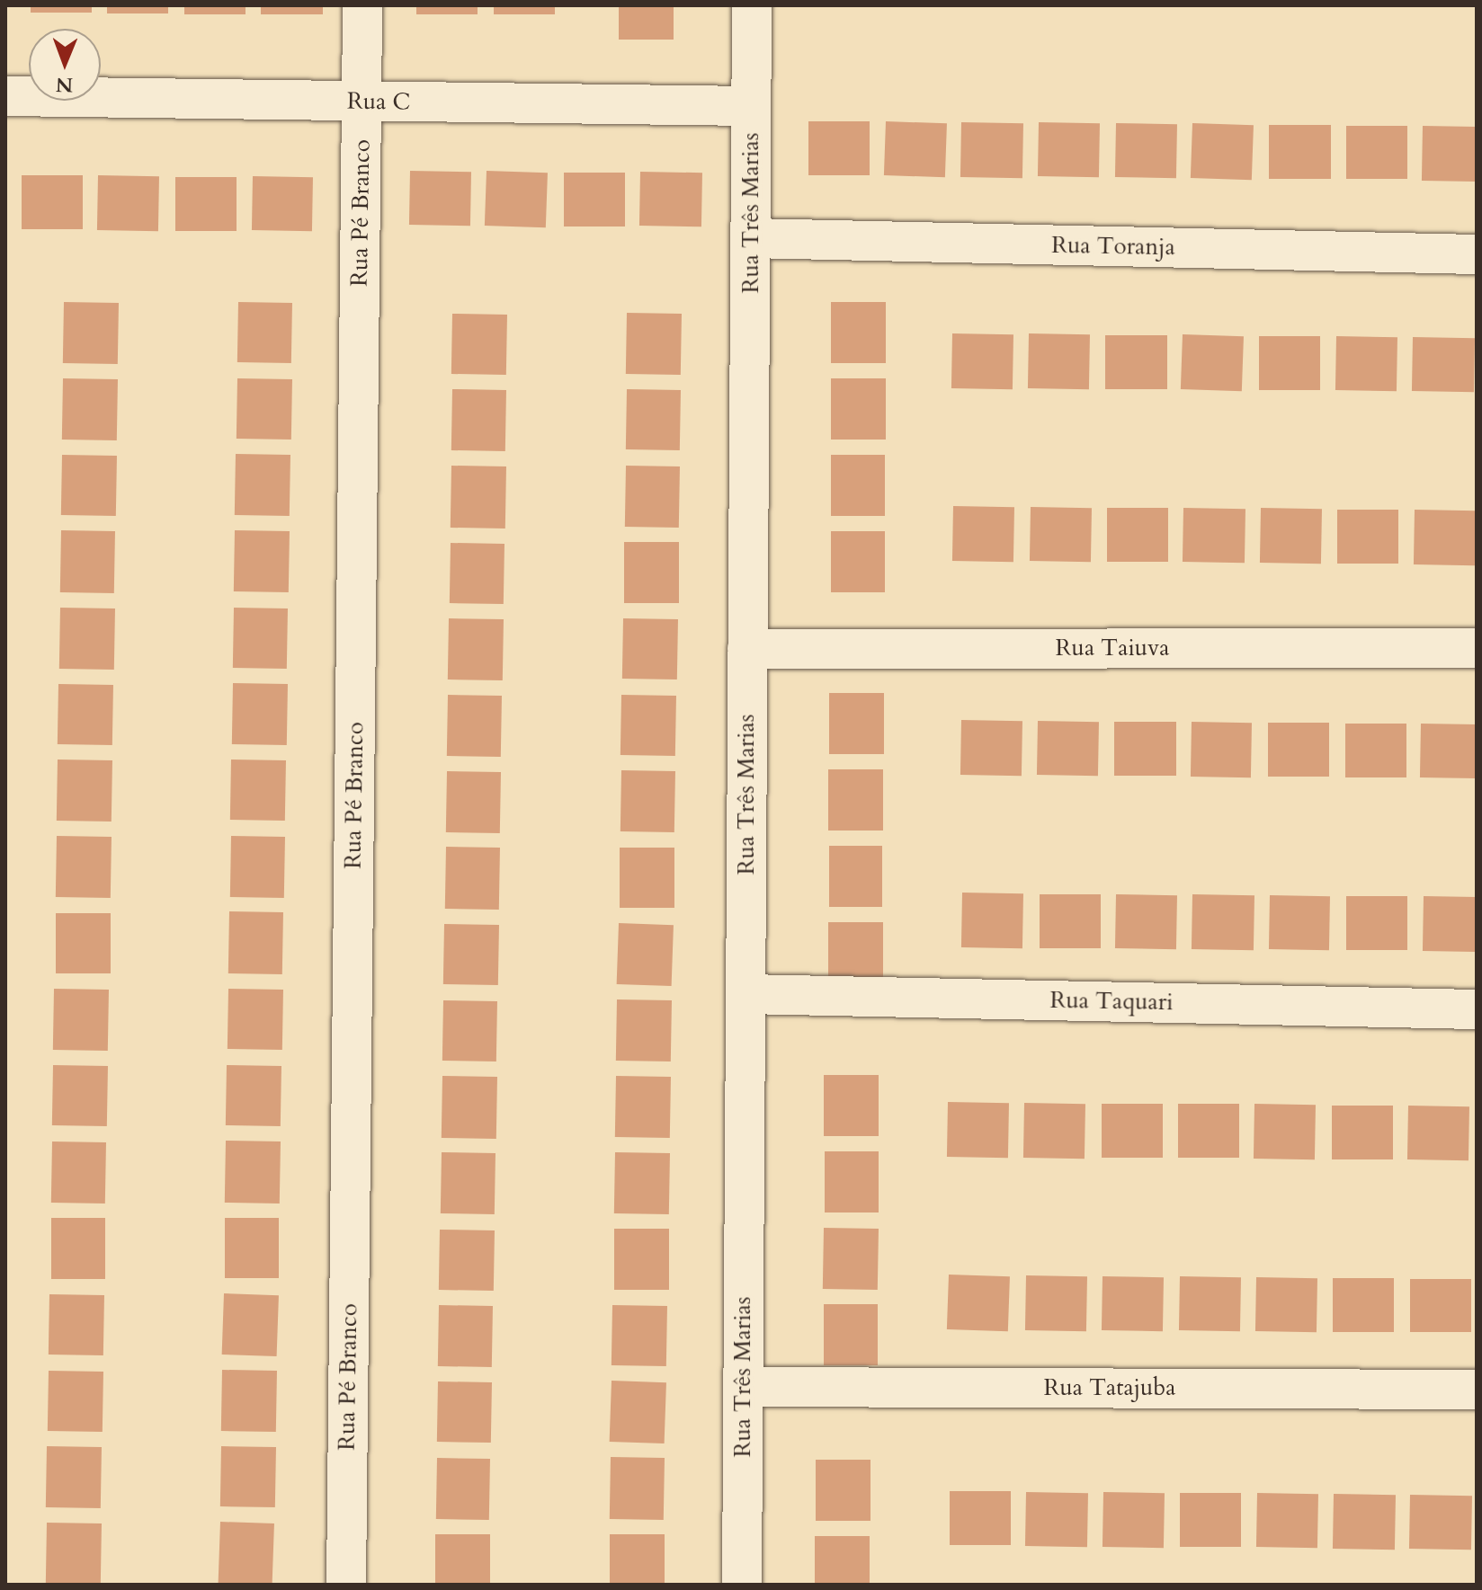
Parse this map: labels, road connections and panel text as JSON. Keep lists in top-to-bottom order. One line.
{"streets":{"street":["Rua C","Rua Pé Branco","Rua Três Marias","Rua Toranja","Rua Taiuva","Rua Taquari","Rua Tatajuba"]},"crossings":[["Rua C","Rua Pé Branco"],["Rua C","Rua Três Marias"],["Rua Três Marias","Rua Toranja"],["Rua Três Marias","Rua Taiuva"],["Rua Três Marias","Rua Taquari"],["Rua Três Marias","Rua Tatajuba"]],"north":"bottom"}
